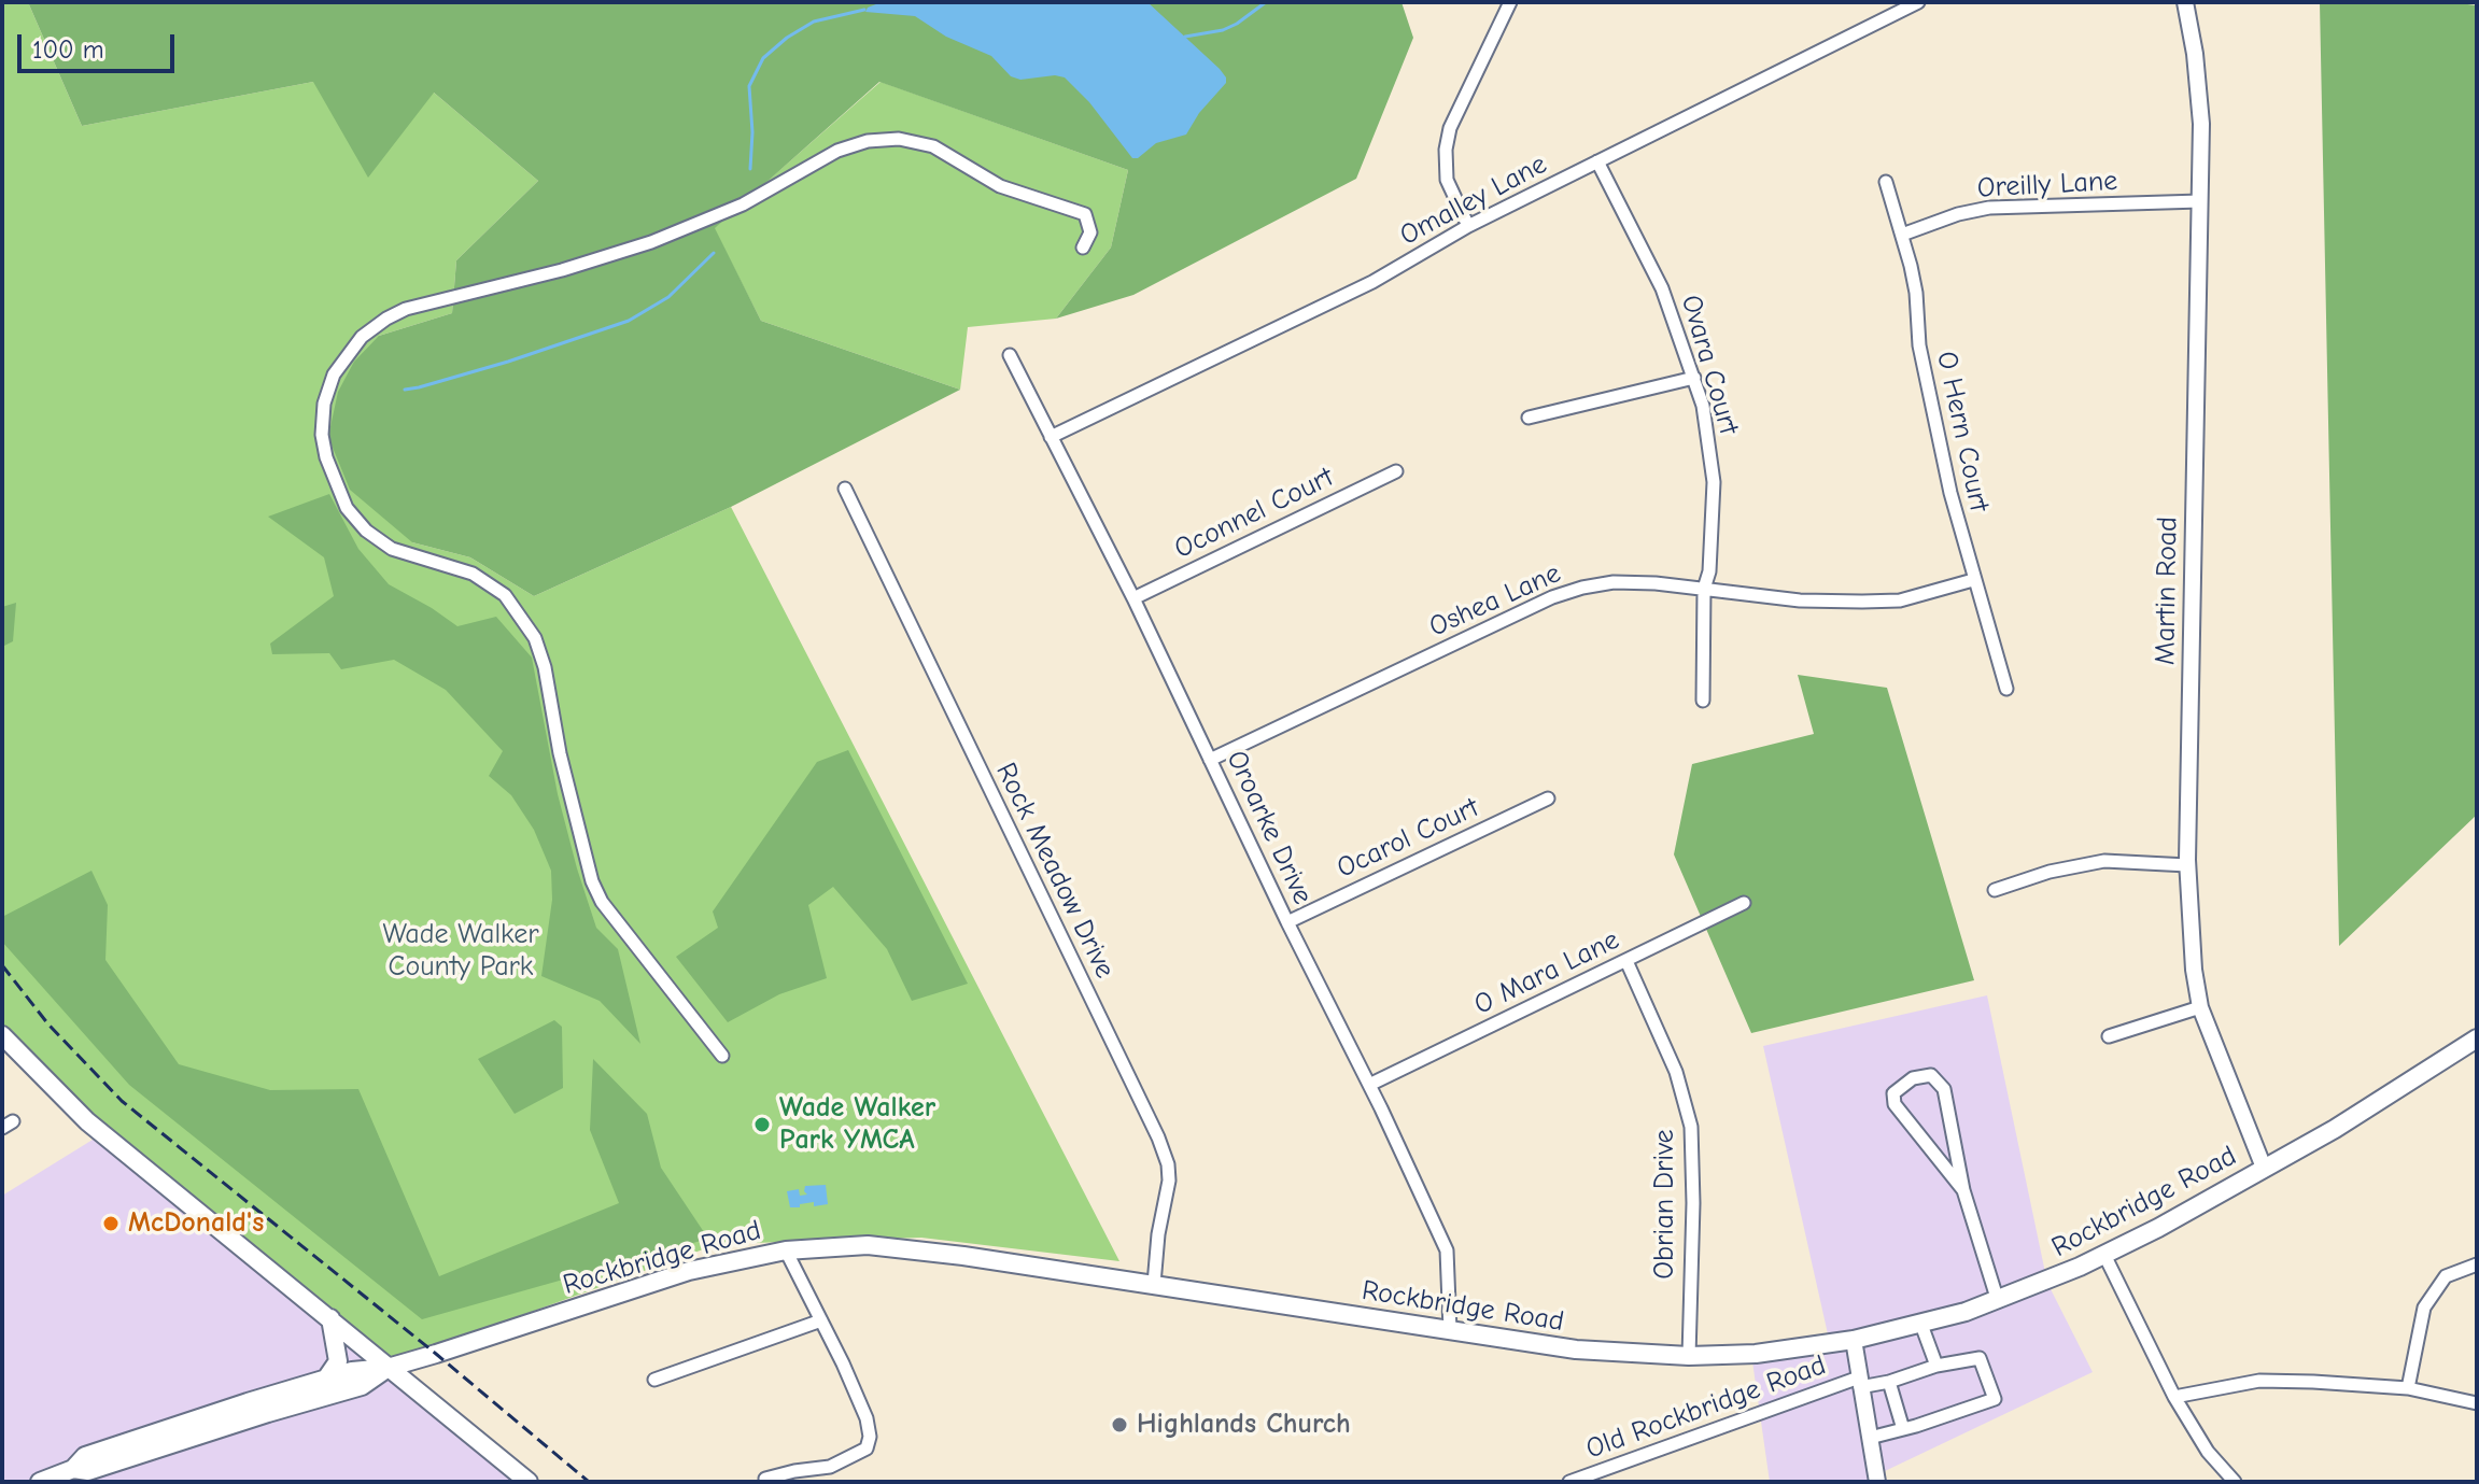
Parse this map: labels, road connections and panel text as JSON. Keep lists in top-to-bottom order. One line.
{"streets":{"main road":["Rockbridge Road"],"street":["Oreilly Lane","Omalley Lane","Ovara Court","O Hern Court","Oconnel Court","Martin Road","Oshea Lane","Oroarke Drive","Ocarol Court","Rock Meadow Drive","O Mara Lane","Obrian Drive","Old Rockbridge Road"]},"crossings":[["Oreilly Lane","O Hern Court"],["Oreilly Lane","Martin Road"],["Omalley Lane","Ovara Court"],["Omalley Lane","Oroarke Drive"],["Ovara Court","Oshea Lane"],["O Hern Court","Oshea Lane"],["Oconnel Court","Oroarke Drive"],["Martin Road","Rockbridge Road"],["Oshea Lane","Oroarke Drive"],["Oroarke Drive","Ocarol Court"],["Oroarke Drive","O Mara Lane"],["Oroarke Drive","Rockbridge Road"],["Rock Meadow Drive","Rockbridge Road"],["O Mara Lane","Obrian Drive"],["Rockbridge Road","Obrian Drive"]],"parks":["Wade Walker County Park"],"places":["Wade Walker Park YMCA","McDonald's","Highlands Church"],"scale_bar":"100 m"}
